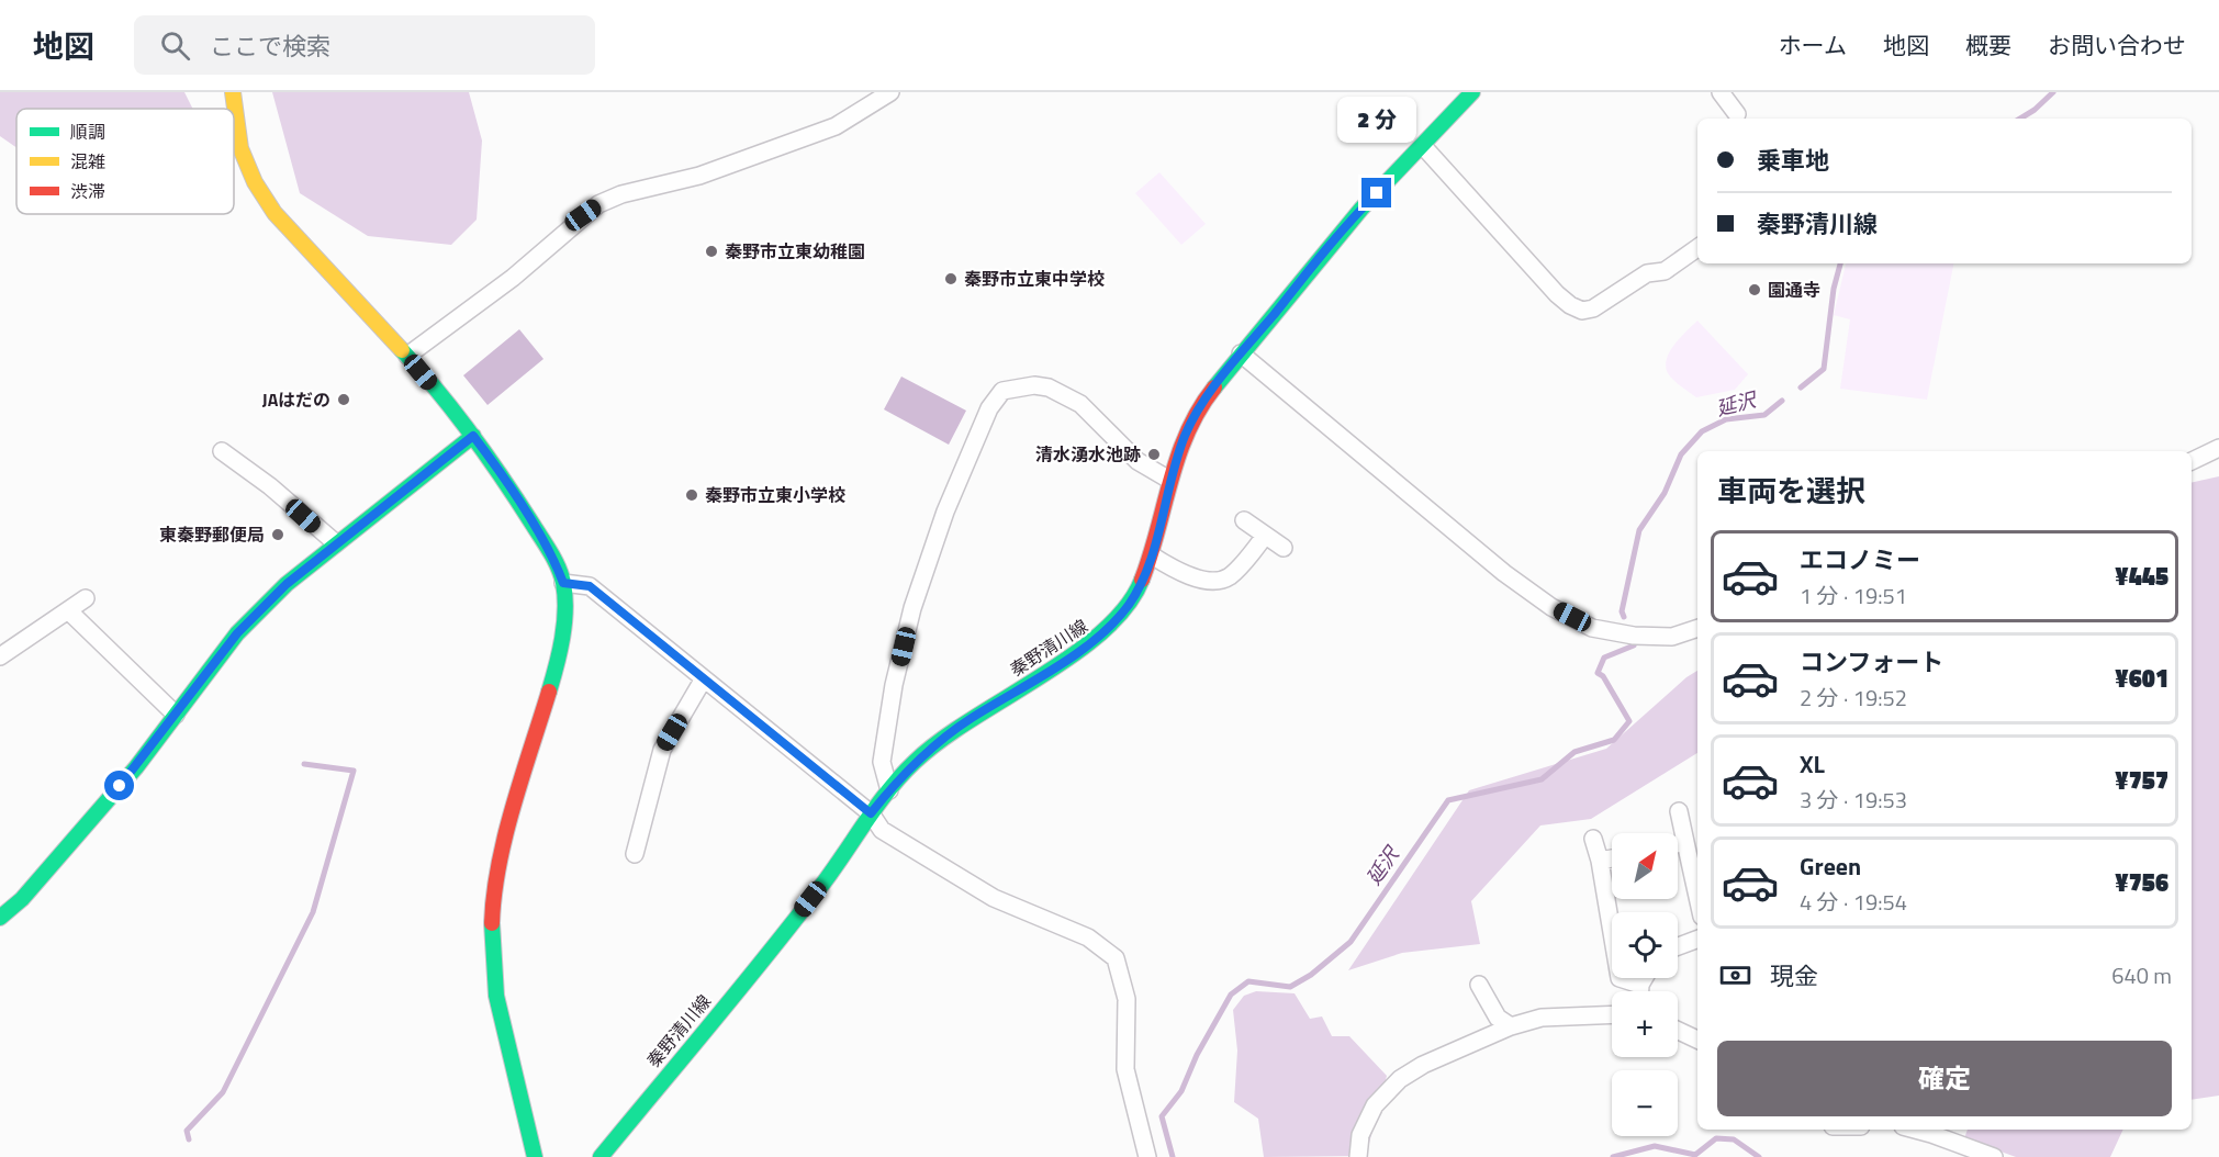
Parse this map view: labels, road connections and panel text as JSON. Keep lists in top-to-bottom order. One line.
{"streets":{"street":["秦野清川線"]},"water":["延沢"],"places":["秦野市立東幼稚園","秦野市立東中学校","園通寺","JAはだの","清水湧水池跡","秦野市立東小学校","東秦野郵便局"],"legend":["順調","混雑","渋滞"],"north":"top right","page":{"header":"地図","search":"ここで検索","nav":["ホーム","地図","概要","お問い合わせ"],"bubble":"2 分","banner":["乗車地","秦野清川線"],"heading":"車両を選択","list":[{"name":"エコノミー","note":"1 分 · 19:51","value":"¥445"},{"name":"コンフォート","note":"2 分 · 19:52","value":"¥601"},{"name":"XL","note":"3 分 · 19:53","value":"¥757"},{"name":"Green","note":"4 分 · 19:54","value":"¥756"}],"map_buttons":["+","−"],"pay":["現金","640 m"],"buttons":"確定"}}
